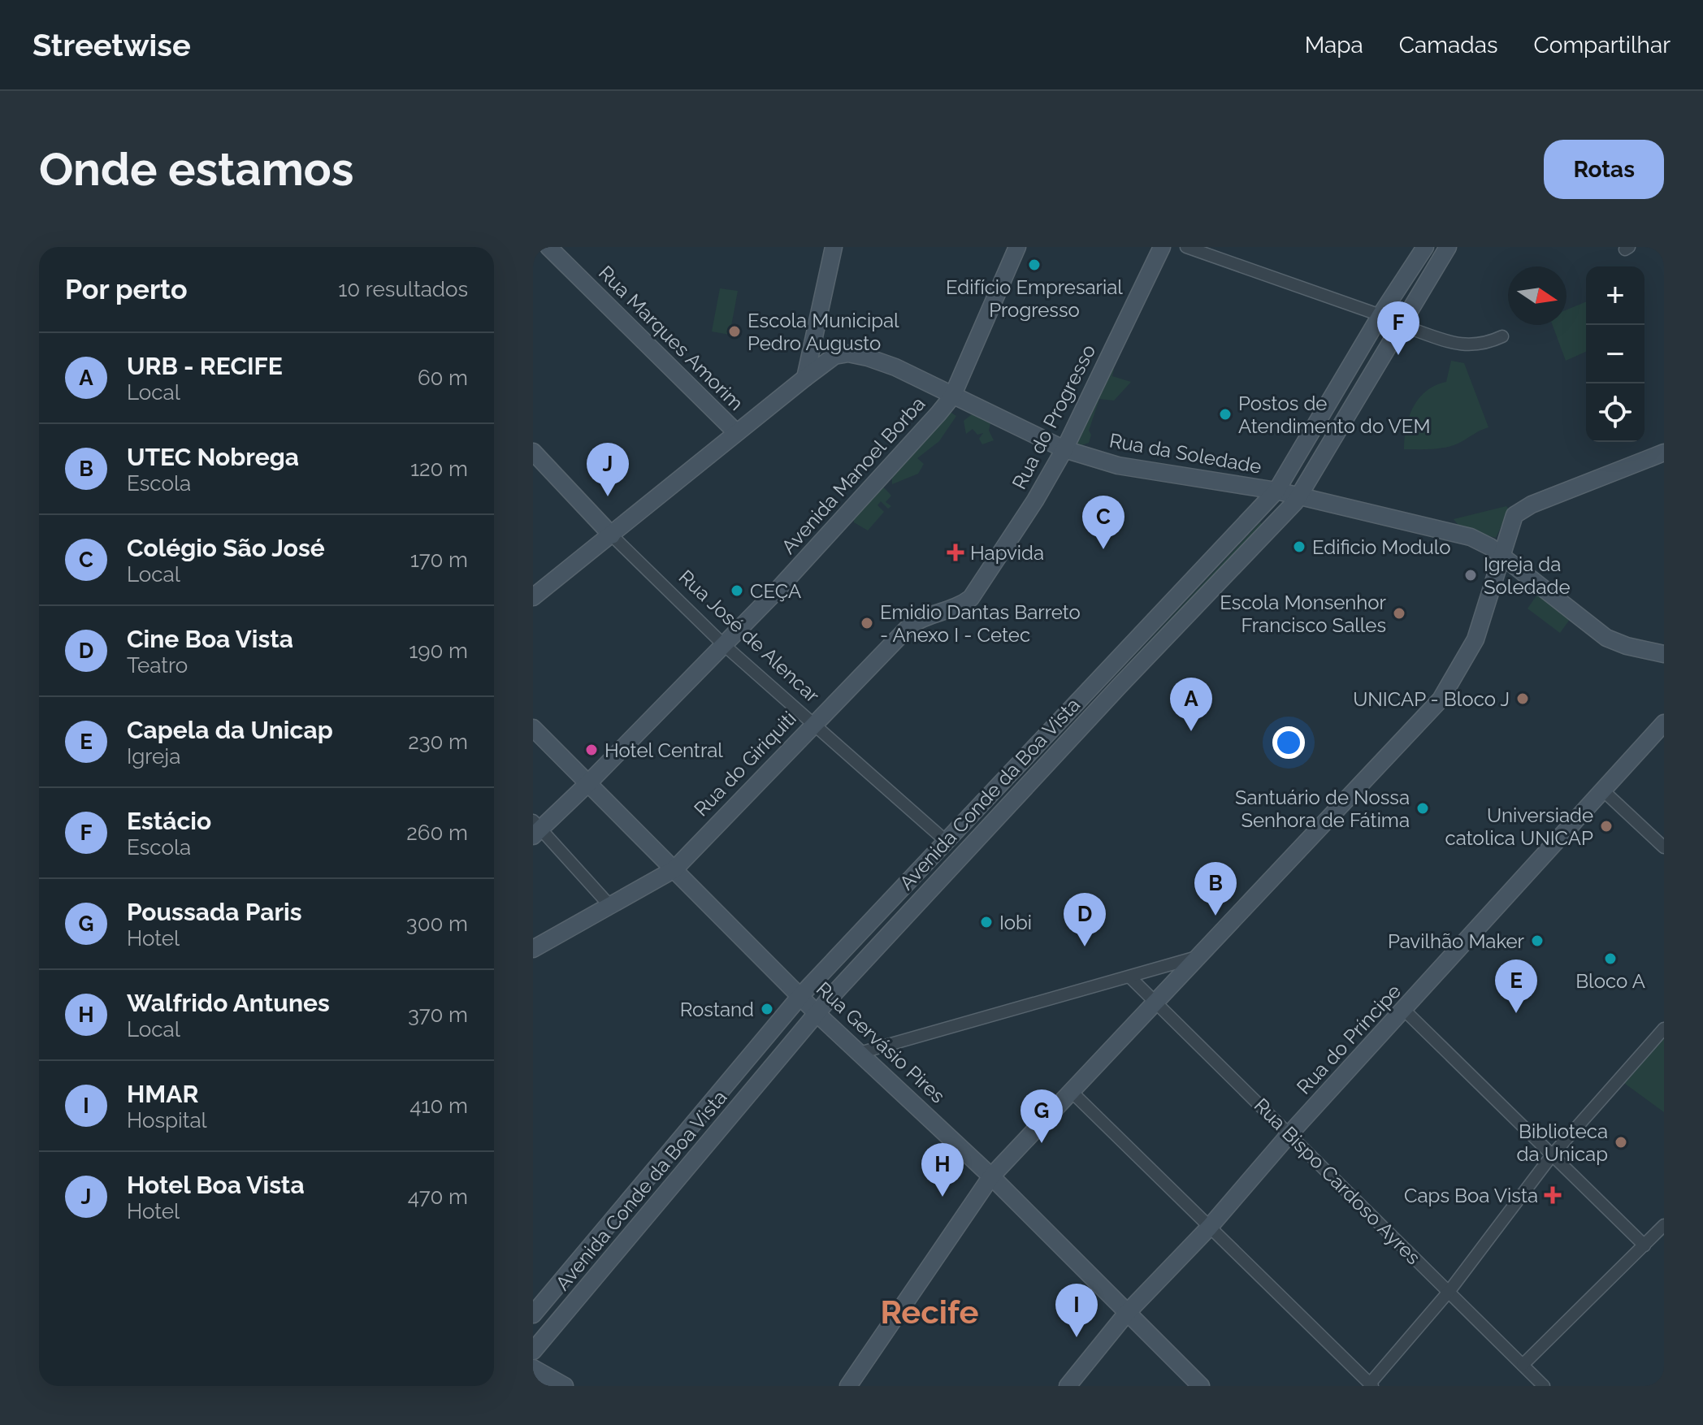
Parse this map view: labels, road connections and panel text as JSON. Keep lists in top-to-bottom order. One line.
{"streets":{"street":["Rua Marques Amorim","Rua do Progresso","Rua da Soledade","Avenida Manoel Borba","Rua José de Alencar","Rua do Giriquiti","Avenida Conde da Boa Vista","Rua do Príncipe","Rua Gervásio Pires","Rua Bispo Cardoso Ayres"]},"crossings":[["Rua Marques Amorim","Rua da Soledade"],["Rua do Progresso","Rua da Soledade"],["Rua do Progresso","Rua do Giriquiti"],["Rua da Soledade","Avenida Manoel Borba"],["Rua da Soledade","Rua José de Alencar"],["Rua da Soledade","Avenida Conde da Boa Vista"],["Avenida Manoel Borba","Rua José de Alencar"],["Avenida Manoel Borba","Rua Gervásio Pires"],["Rua José de Alencar","Rua do Giriquiti"],["Rua José de Alencar","Avenida Conde da Boa Vista"],["Rua do Giriquiti","Rua Gervásio Pires"],["Avenida Conde da Boa Vista","Rua Gervásio Pires"],["Rua do Príncipe","Rua Gervásio Pires"],["Rua do Príncipe","Rua Bispo Cardoso Ayres"]],"districts":["Recife"],"places":{"other":["Edifício Empresarial Progresso","Escola Municipal Pedro Augusto","Postos de Atendimento do VEM","Edificio Modulo","Igreja da Soledade","CEÇA","Escola Monsenhor Francisco Salles","Emidio Dantas Barreto - Anexo I - Cetec","UNICAP - Bloco J","Hotel Central","Santuário de Nossa Senhora de Fátima","Universiade catolica UNICAP","Iobi","Pavilhão Maker","Bloco A","Rostand","Biblioteca da Unicap"],"health":["Hapvida","Caps Boa Vista"]},"north":"right","page":{"header":"Streetwise","nav":["Mapa","Camadas","Compartilhar"],"buttons":"Rotas","title":"Onde estamos","heading":["Por perto","10 resultados"],"map_buttons":["+","−"],"pins":["F","J","C","A","B","D","E","G","H","I"],"list":[{"mark":"A","name":"URB - RECIFE","note":"Local","value":"60 m"},{"mark":"B","name":"UTEC Nobrega","note":"Escola","value":"120 m"},{"mark":"C","name":"Colégio São José","note":"Local","value":"170 m"},{"mark":"D","name":"Cine Boa Vista","note":"Teatro","value":"190 m"},{"mark":"E","name":"Capela da Unicap","note":"Igreja","value":"230 m"},{"mark":"F","name":"Estácio","note":"Escola","value":"260 m"},{"mark":"G","name":"Poussada Paris","note":"Hotel","value":"300 m"},{"mark":"H","name":"Walfrido Antunes","note":"Local","value":"370 m"},{"mark":"I","name":"HMAR","note":"Hospital","value":"410 m"},{"mark":"J","name":"Hotel Boa Vista","note":"Hotel","value":"470 m"}]}}
